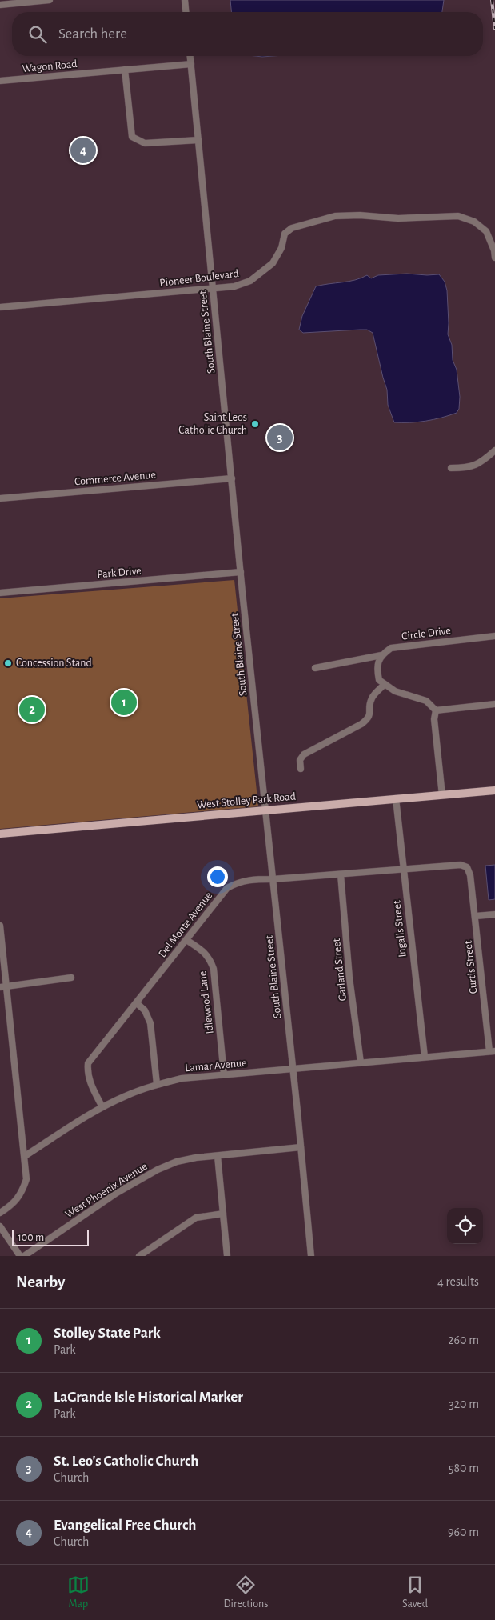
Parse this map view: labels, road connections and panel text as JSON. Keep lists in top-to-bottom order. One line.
{"streets":{"main road":["West Stolley Park Road"],"street":["Wagon Road","Pioneer Boulevard","South Blaine Street","Commerce Avenue","Park Drive","Circle Drive","Del Monte Avenue","Ingalls Street","Curtis Street","Garland Street","Idlewood Lane","Lamar Avenue","West Phoenix Avenue"]},"crossings":[["Wagon Road","South Blaine Street"],["Pioneer Boulevard","South Blaine Street"],["South Blaine Street","Commerce Avenue"],["South Blaine Street","Park Drive"],["South Blaine Street","West Stolley Park Road"],["South Blaine Street","Del Monte Avenue"],["South Blaine Street","Lamar Avenue"],["South Blaine Street","West Phoenix Avenue"],["West Stolley Park Road","Ingalls Street"],["Del Monte Avenue","Ingalls Street"],["Del Monte Avenue","Curtis Street"],["Del Monte Avenue","Garland Street"],["Del Monte Avenue","Idlewood Lane"],["Del Monte Avenue","Lamar Avenue"],["Ingalls Street","Lamar Avenue"],["Curtis Street","Lamar Avenue"],["Garland Street","Lamar Avenue"],["Idlewood Lane","Lamar Avenue"]],"places":["Saint Leos Catholic Church","Concession Stand"],"scale_bar":"100 m","page":{"search":"Search here","pins":["4","3","1","2"],"scale":"100 m","heading":["Nearby","4 results"],"list":[{"mark":"1","name":"Stolley State Park","note":"Park","value":"260 m"},{"mark":"2","name":"LaGrande Isle Historical Marker","note":"Park","value":"320 m"},{"mark":"3","name":"St. Leo's Catholic Church","note":"Church","value":"580 m"},{"mark":"4","name":"Evangelical Free Church","note":"Church","value":"960 m"}],"nav":["Map","Directions","Saved"]}}
